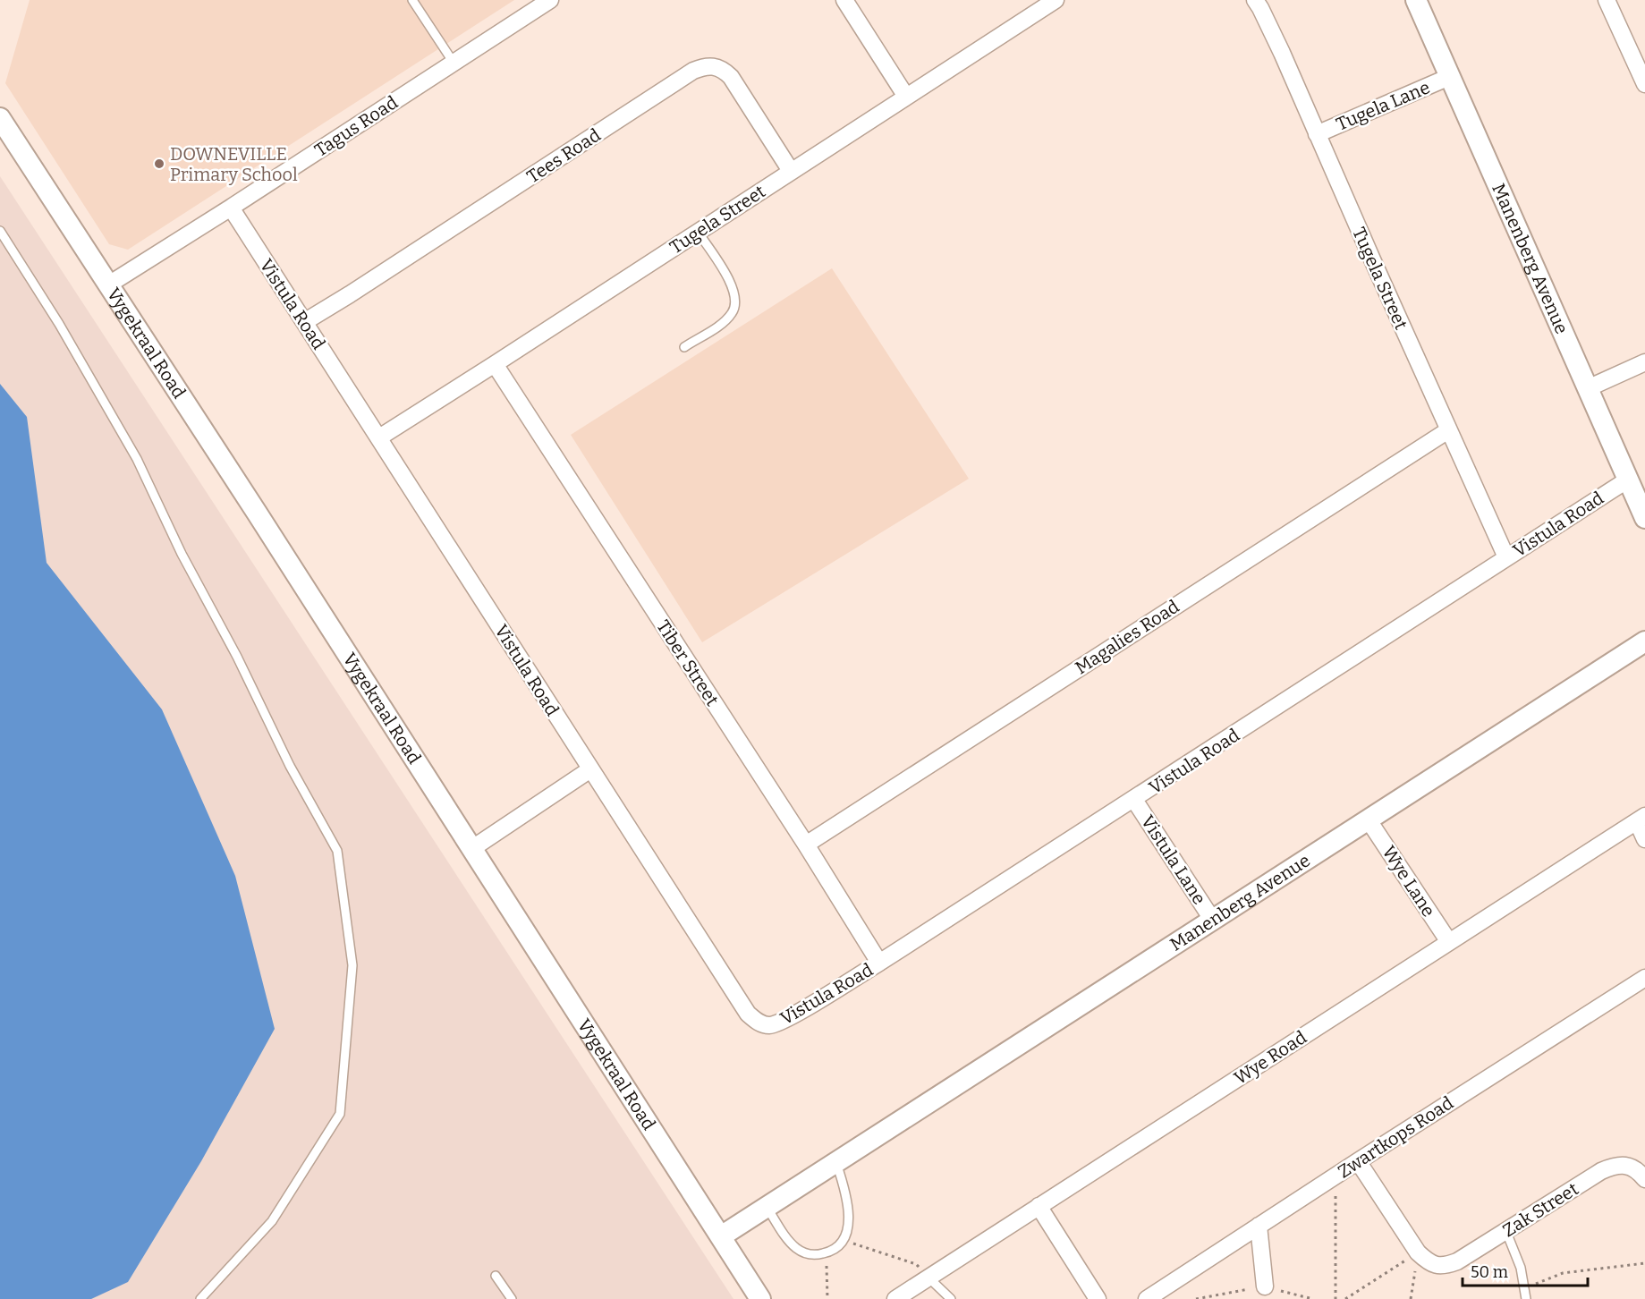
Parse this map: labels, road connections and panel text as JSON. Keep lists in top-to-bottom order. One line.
{"streets":{"street":["Tugela Lane","Tagus Road","Tees Road","Tugela Street","Manenberg Avenue","Vistula Road","Vygekraal Road","Magalies Road","Tiber Street","Vistula Lane","Wye Lane","Wye Road","Zwartkops Road","Zak Street"]},"crossings":[["Tugela Lane","Tugela Street"],["Tugela Lane","Manenberg Avenue"],["Tagus Road","Vistula Road"],["Tagus Road","Vygekraal Road"],["Tees Road","Tugela Street"],["Tees Road","Vistula Road"],["Tugela Street","Vistula Road"],["Tugela Street","Magalies Road"],["Tugela Street","Tiber Street"],["Manenberg Avenue","Vistula Road"],["Manenberg Avenue","Vygekraal Road"],["Manenberg Avenue","Vistula Lane"],["Manenberg Avenue","Wye Lane"],["Vistula Road","Tiber Street"],["Vistula Road","Vistula Lane"],["Magalies Road","Tiber Street"],["Wye Lane","Wye Road"],["Zwartkops Road","Zak Street"]],"places":["DOWNEVILLE Primary School"],"scale_bar":"50 m"}
